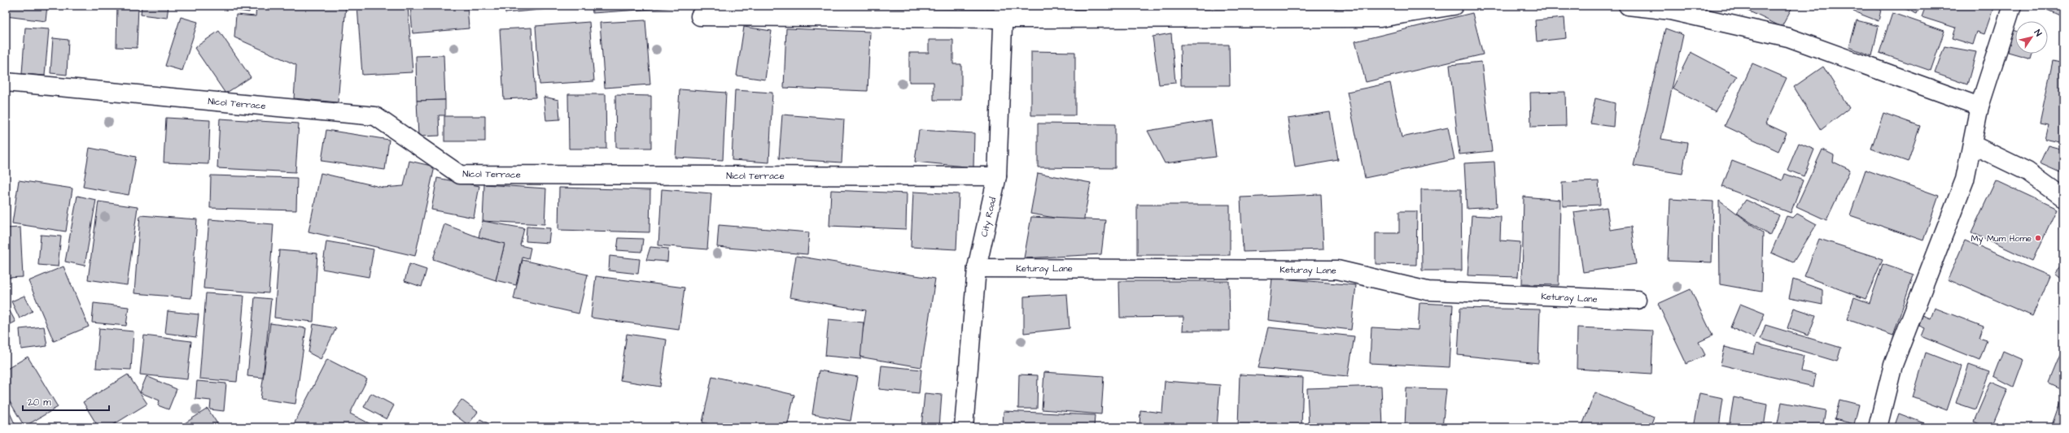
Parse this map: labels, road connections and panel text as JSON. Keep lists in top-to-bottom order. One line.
{"streets":{"street":["Nicol Terrace","City Road","Keturay Lane"]},"crossings":[["Nicol Terrace","City Road"],["City Road","Keturay Lane"]],"places":["My Mum Home"],"scale_bar":"20 m","north":"top right"}
